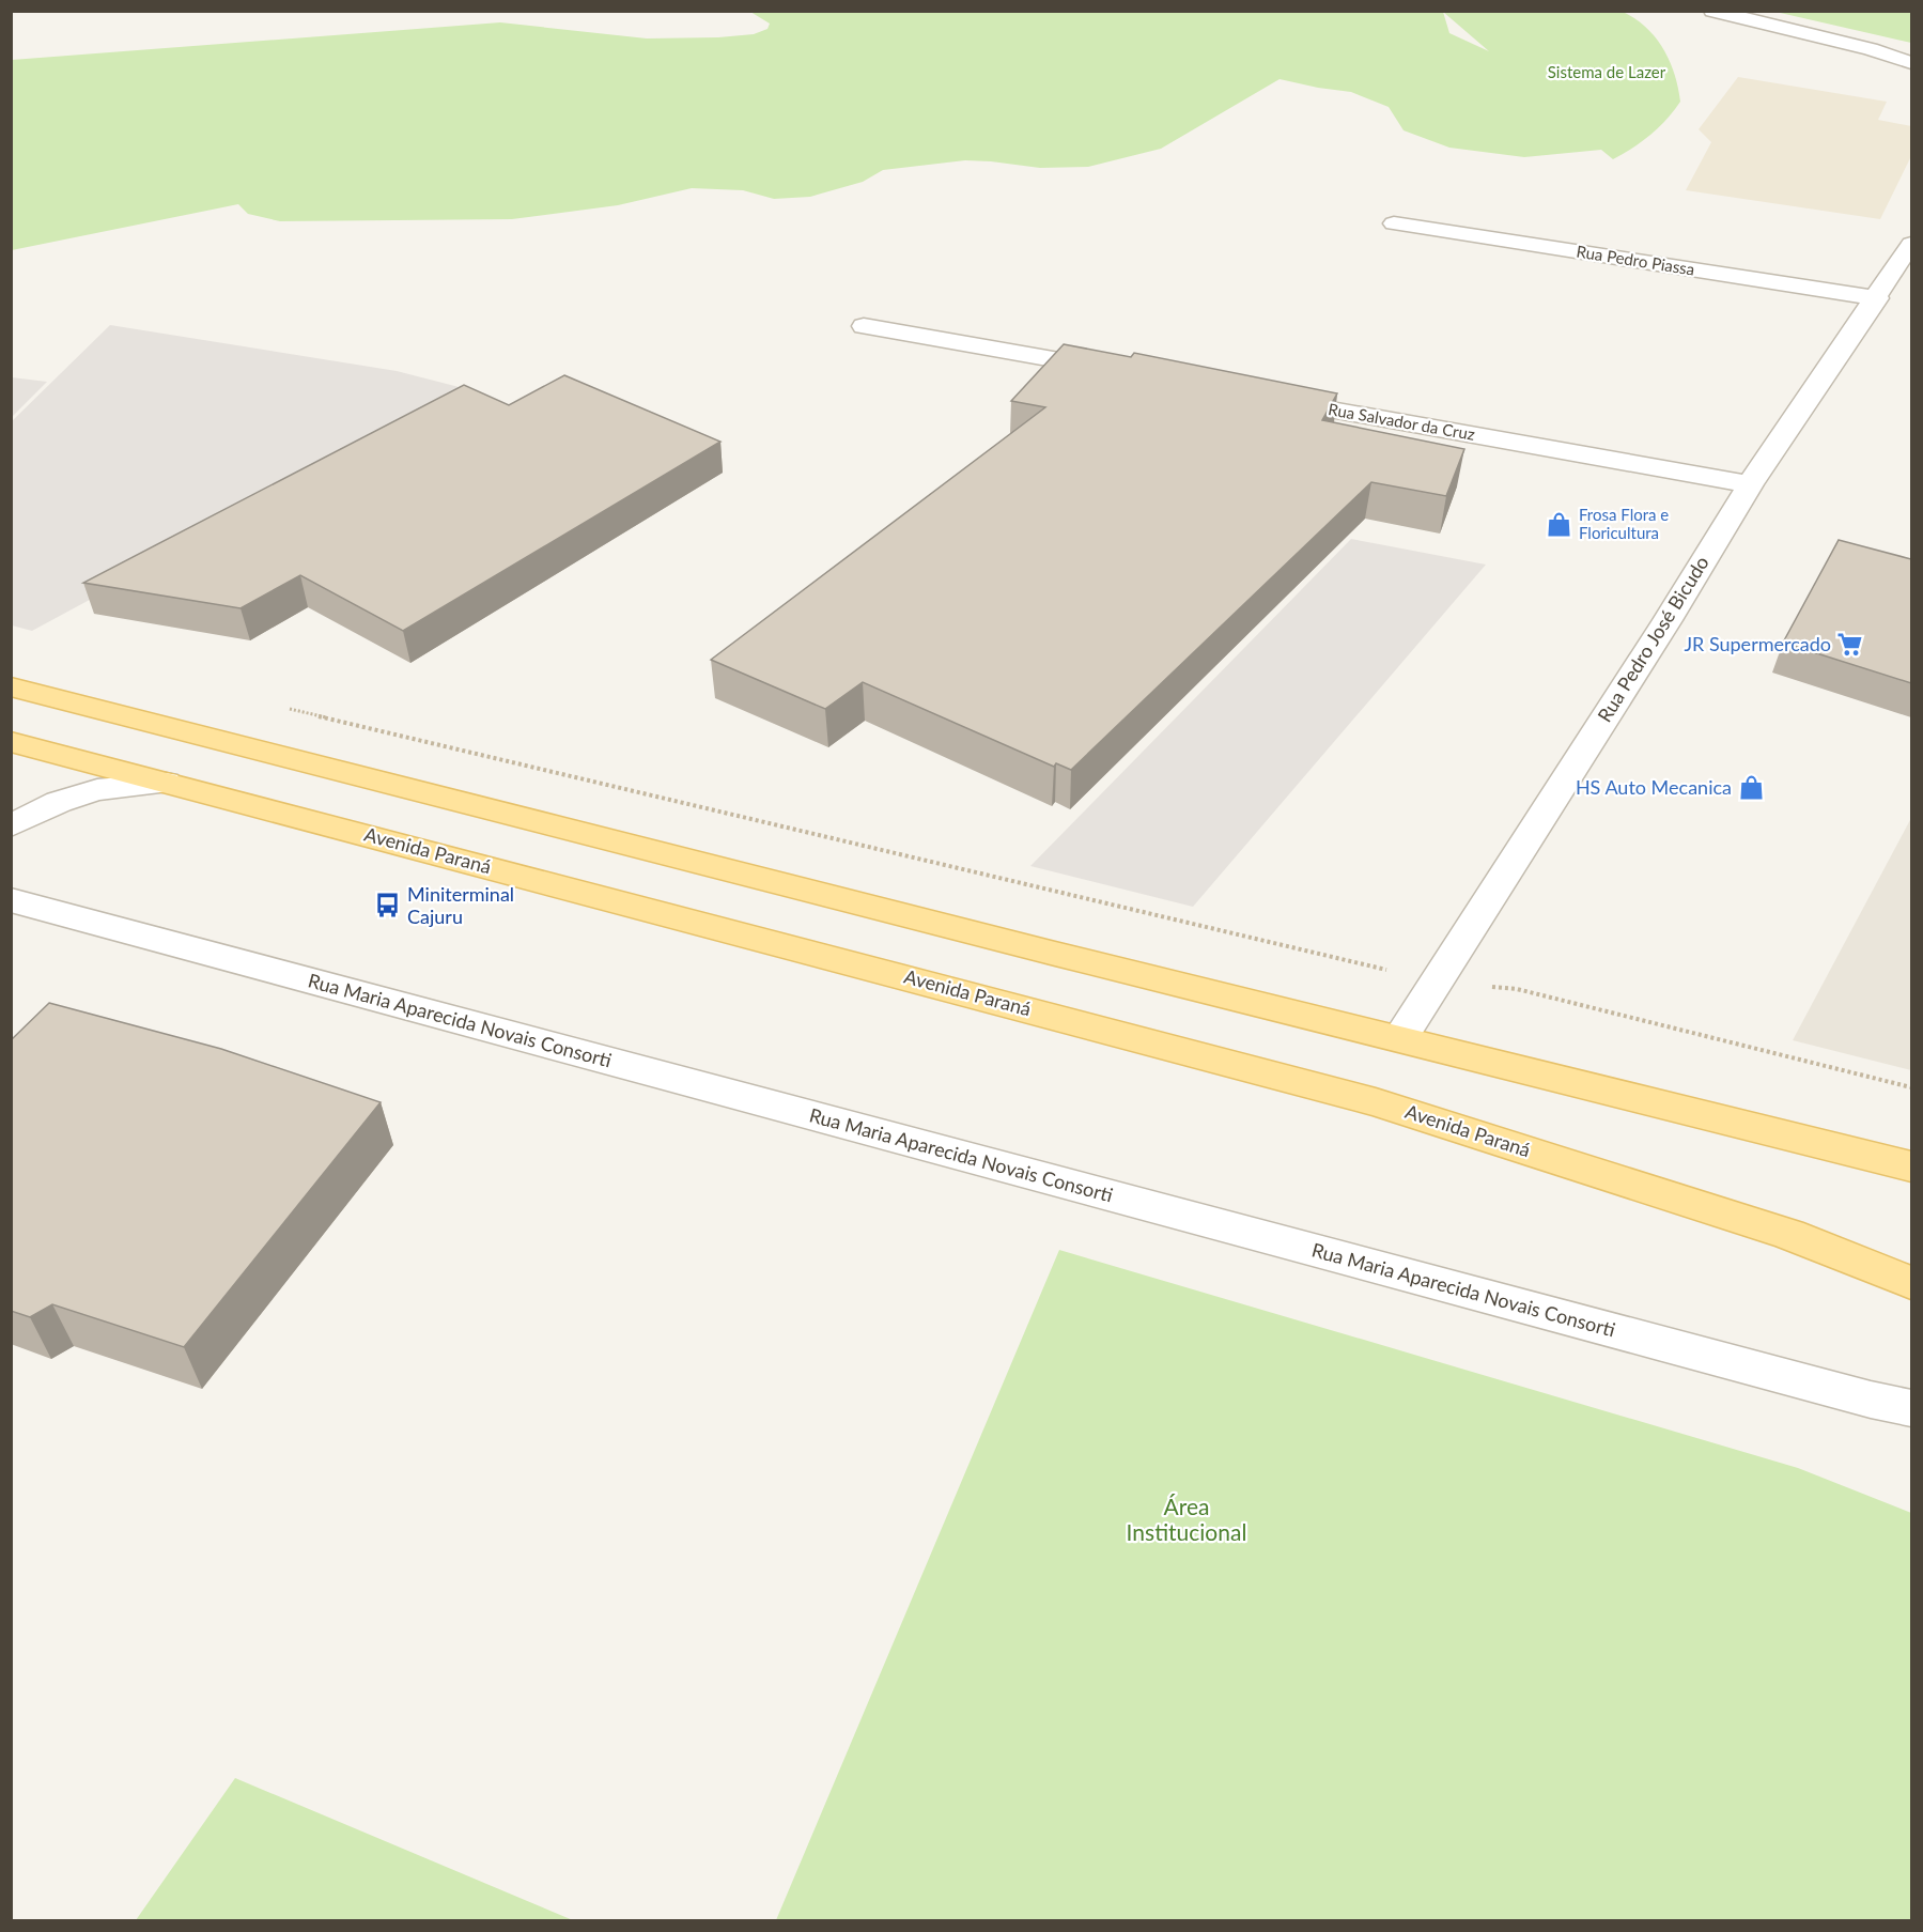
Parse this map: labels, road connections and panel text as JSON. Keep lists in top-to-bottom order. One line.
{"streets":{"main road":["Avenida Paraná"],"street":["Rua Pedro Piassa","Rua Salvador da Cruz","Rua Pedro José Bicudo","Rua Maria Aparecida Novais Consorti"]},"crossings":[["Rua Pedro Piassa","Rua Pedro José Bicudo"],["Rua Salvador da Cruz","Rua Pedro José Bicudo"]],"parks":["Sistema de Lazer","Área Institucional"],"places":{"shop":["Frosa Flora e Floricultura","HS Auto Mecanica"],"supermarket":["JR Supermercado"],"bus stop":["Miniterminal Cajuru"]}}
